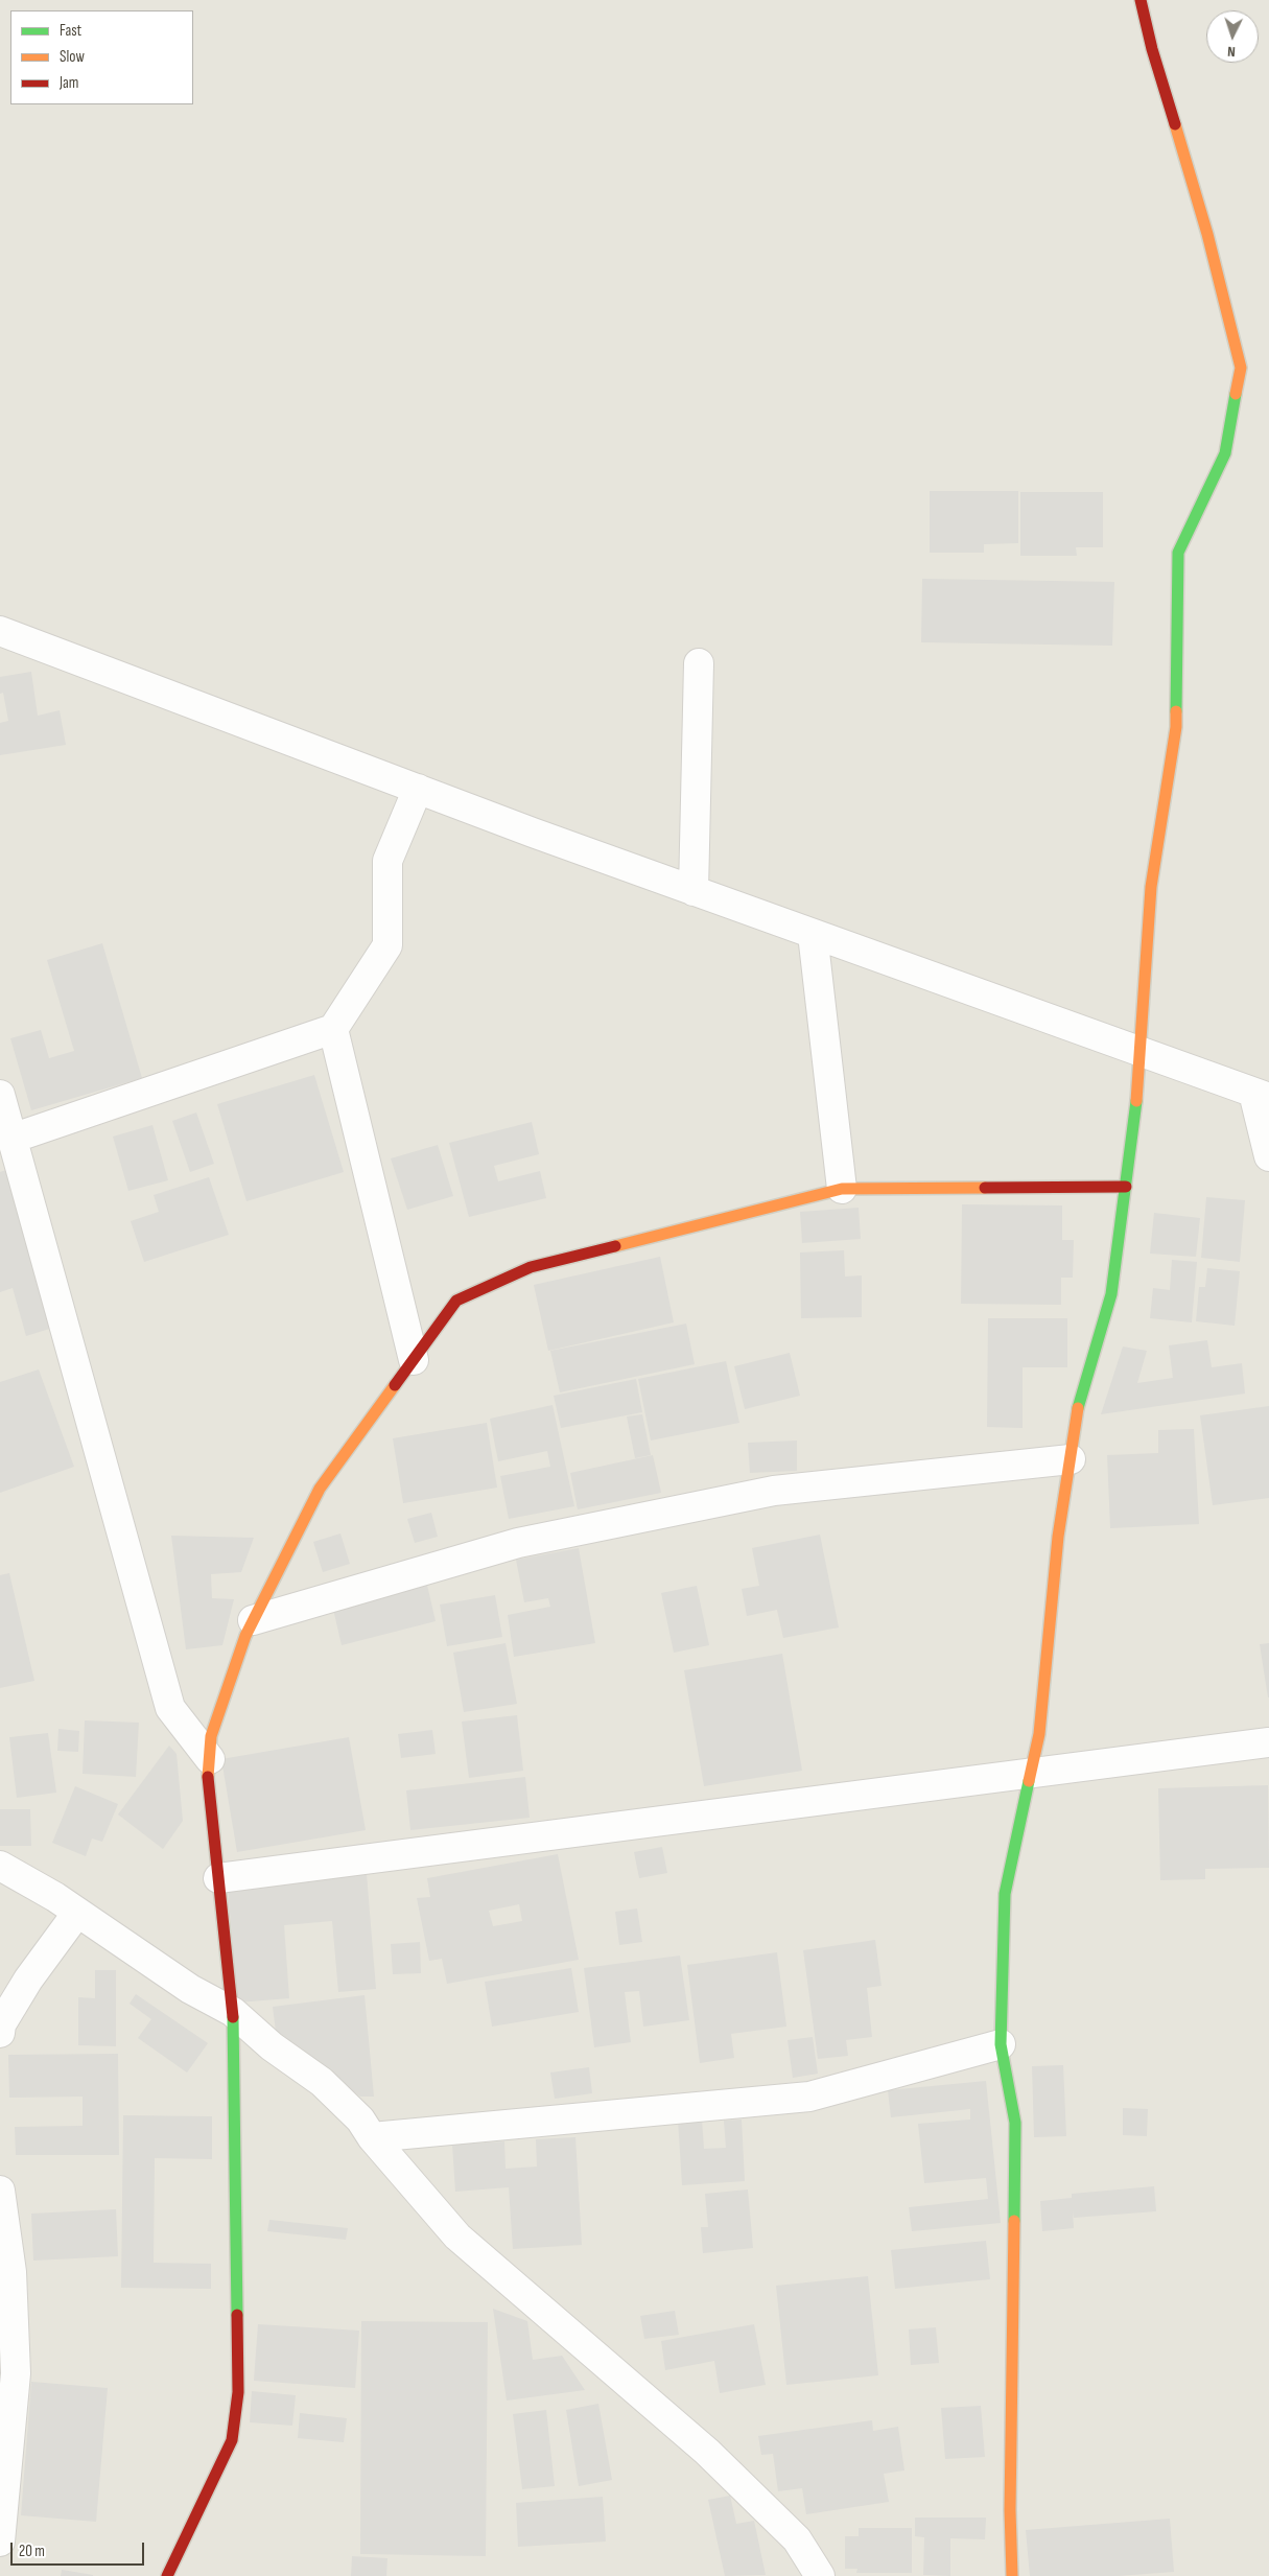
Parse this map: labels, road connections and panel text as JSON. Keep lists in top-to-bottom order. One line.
{"legend":["Fast","Slow","Jam"],"scale_bar":"20 m","north":"bottom"}
